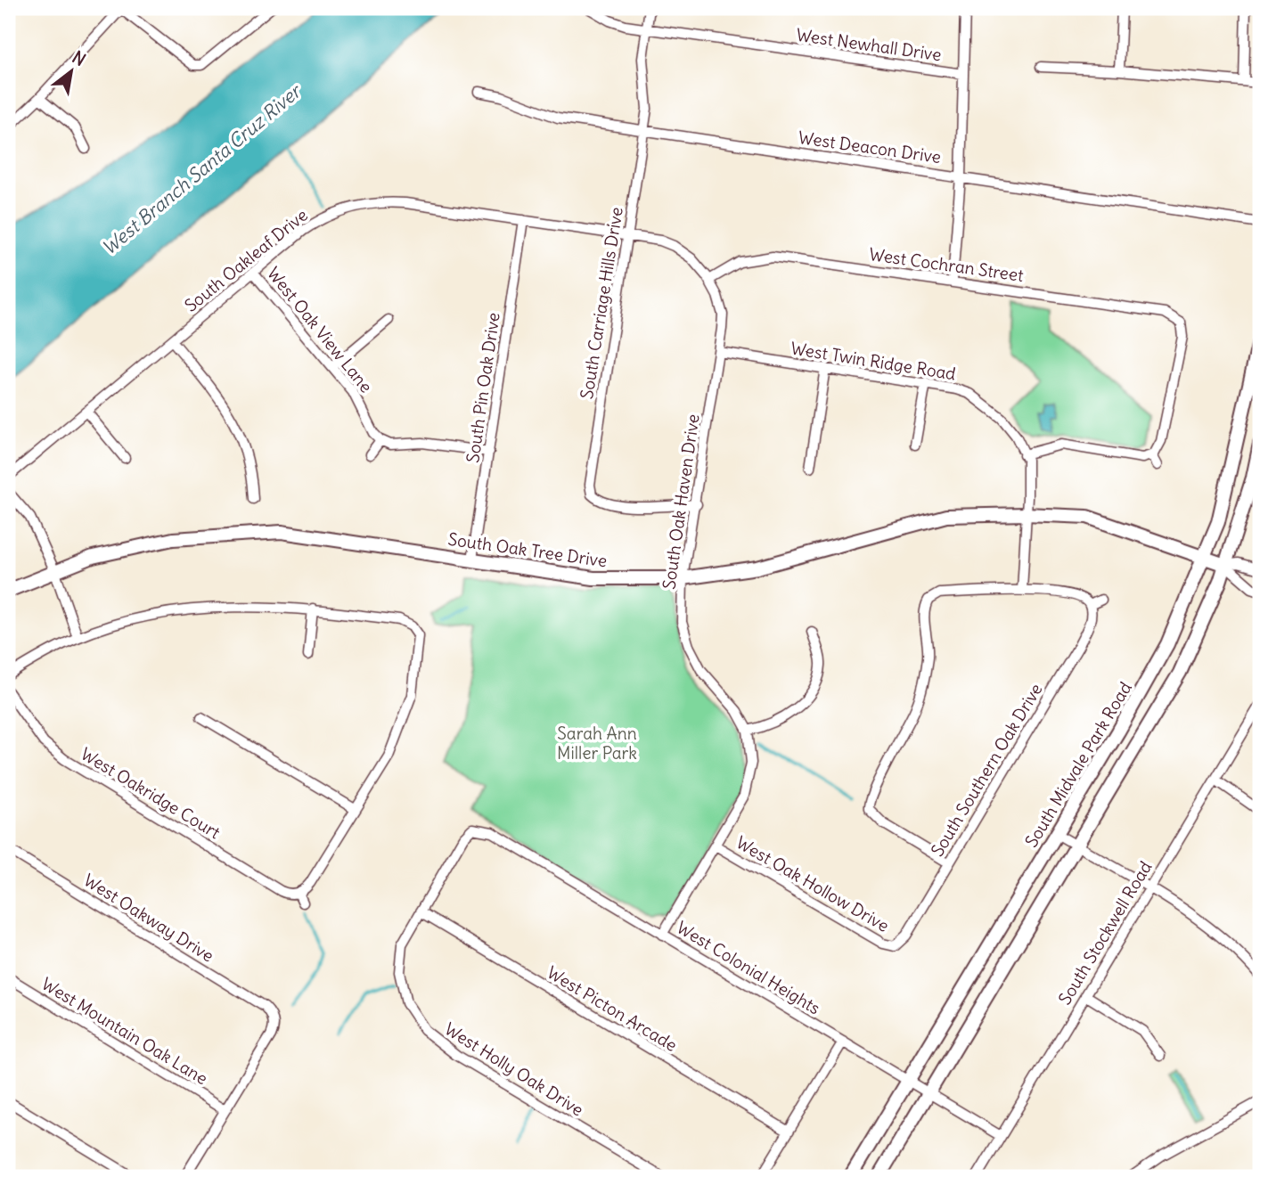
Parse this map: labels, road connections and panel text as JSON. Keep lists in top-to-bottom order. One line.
{"streets":{"main road":["South Oak Tree Drive","South Midvale Park Road"],"street":["West Newhall Drive","West Deacon Drive","South Oakleaf Drive","West Cochran Street","South Carriage Hills Drive","West Oak View Lane","West Twin Ridge Road","South Pin Oak Drive","South Oak Haven Drive","South Southern Oak Drive","West Oakridge Court","West Oak Hollow Drive","West Oakway Drive","South Stockwell Road","West Colonial Heights","West Picton Arcade","West Mountain Oak Lane","West Holly Oak Drive"]},"crossings":[["West Newhall Drive","South Carriage Hills Drive"],["West Deacon Drive","South Carriage Hills Drive"],["South Oakleaf Drive","South Carriage Hills Drive"],["South Oakleaf Drive","West Oak View Lane"],["South Oakleaf Drive","South Pin Oak Drive"],["South Oakleaf Drive","South Oak Haven Drive"],["West Cochran Street","South Oak Haven Drive"],["South Carriage Hills Drive","South Oak Haven Drive"],["West Twin Ridge Road","South Oak Haven Drive"],["West Twin Ridge Road","South Oak Tree Drive"],["South Pin Oak Drive","South Oak Tree Drive"],["South Oak Haven Drive","South Oak Tree Drive"],["South Oak Haven Drive","West Oak Hollow Drive"],["South Oak Haven Drive","West Colonial Heights"],["South Oak Tree Drive","South Midvale Park Road"],["South Midvale Park Road","West Colonial Heights"],["South Southern Oak Drive","West Oak Hollow Drive"],["West Oakway Drive","West Mountain Oak Lane"],["South Stockwell Road","West Colonial Heights"],["West Colonial Heights","West Holly Oak Drive"],["West Picton Arcade","West Holly Oak Drive"]],"water":["West Branch Santa Cruz River"],"parks":["Sarah Ann Miller Park"],"north":"top right"}
